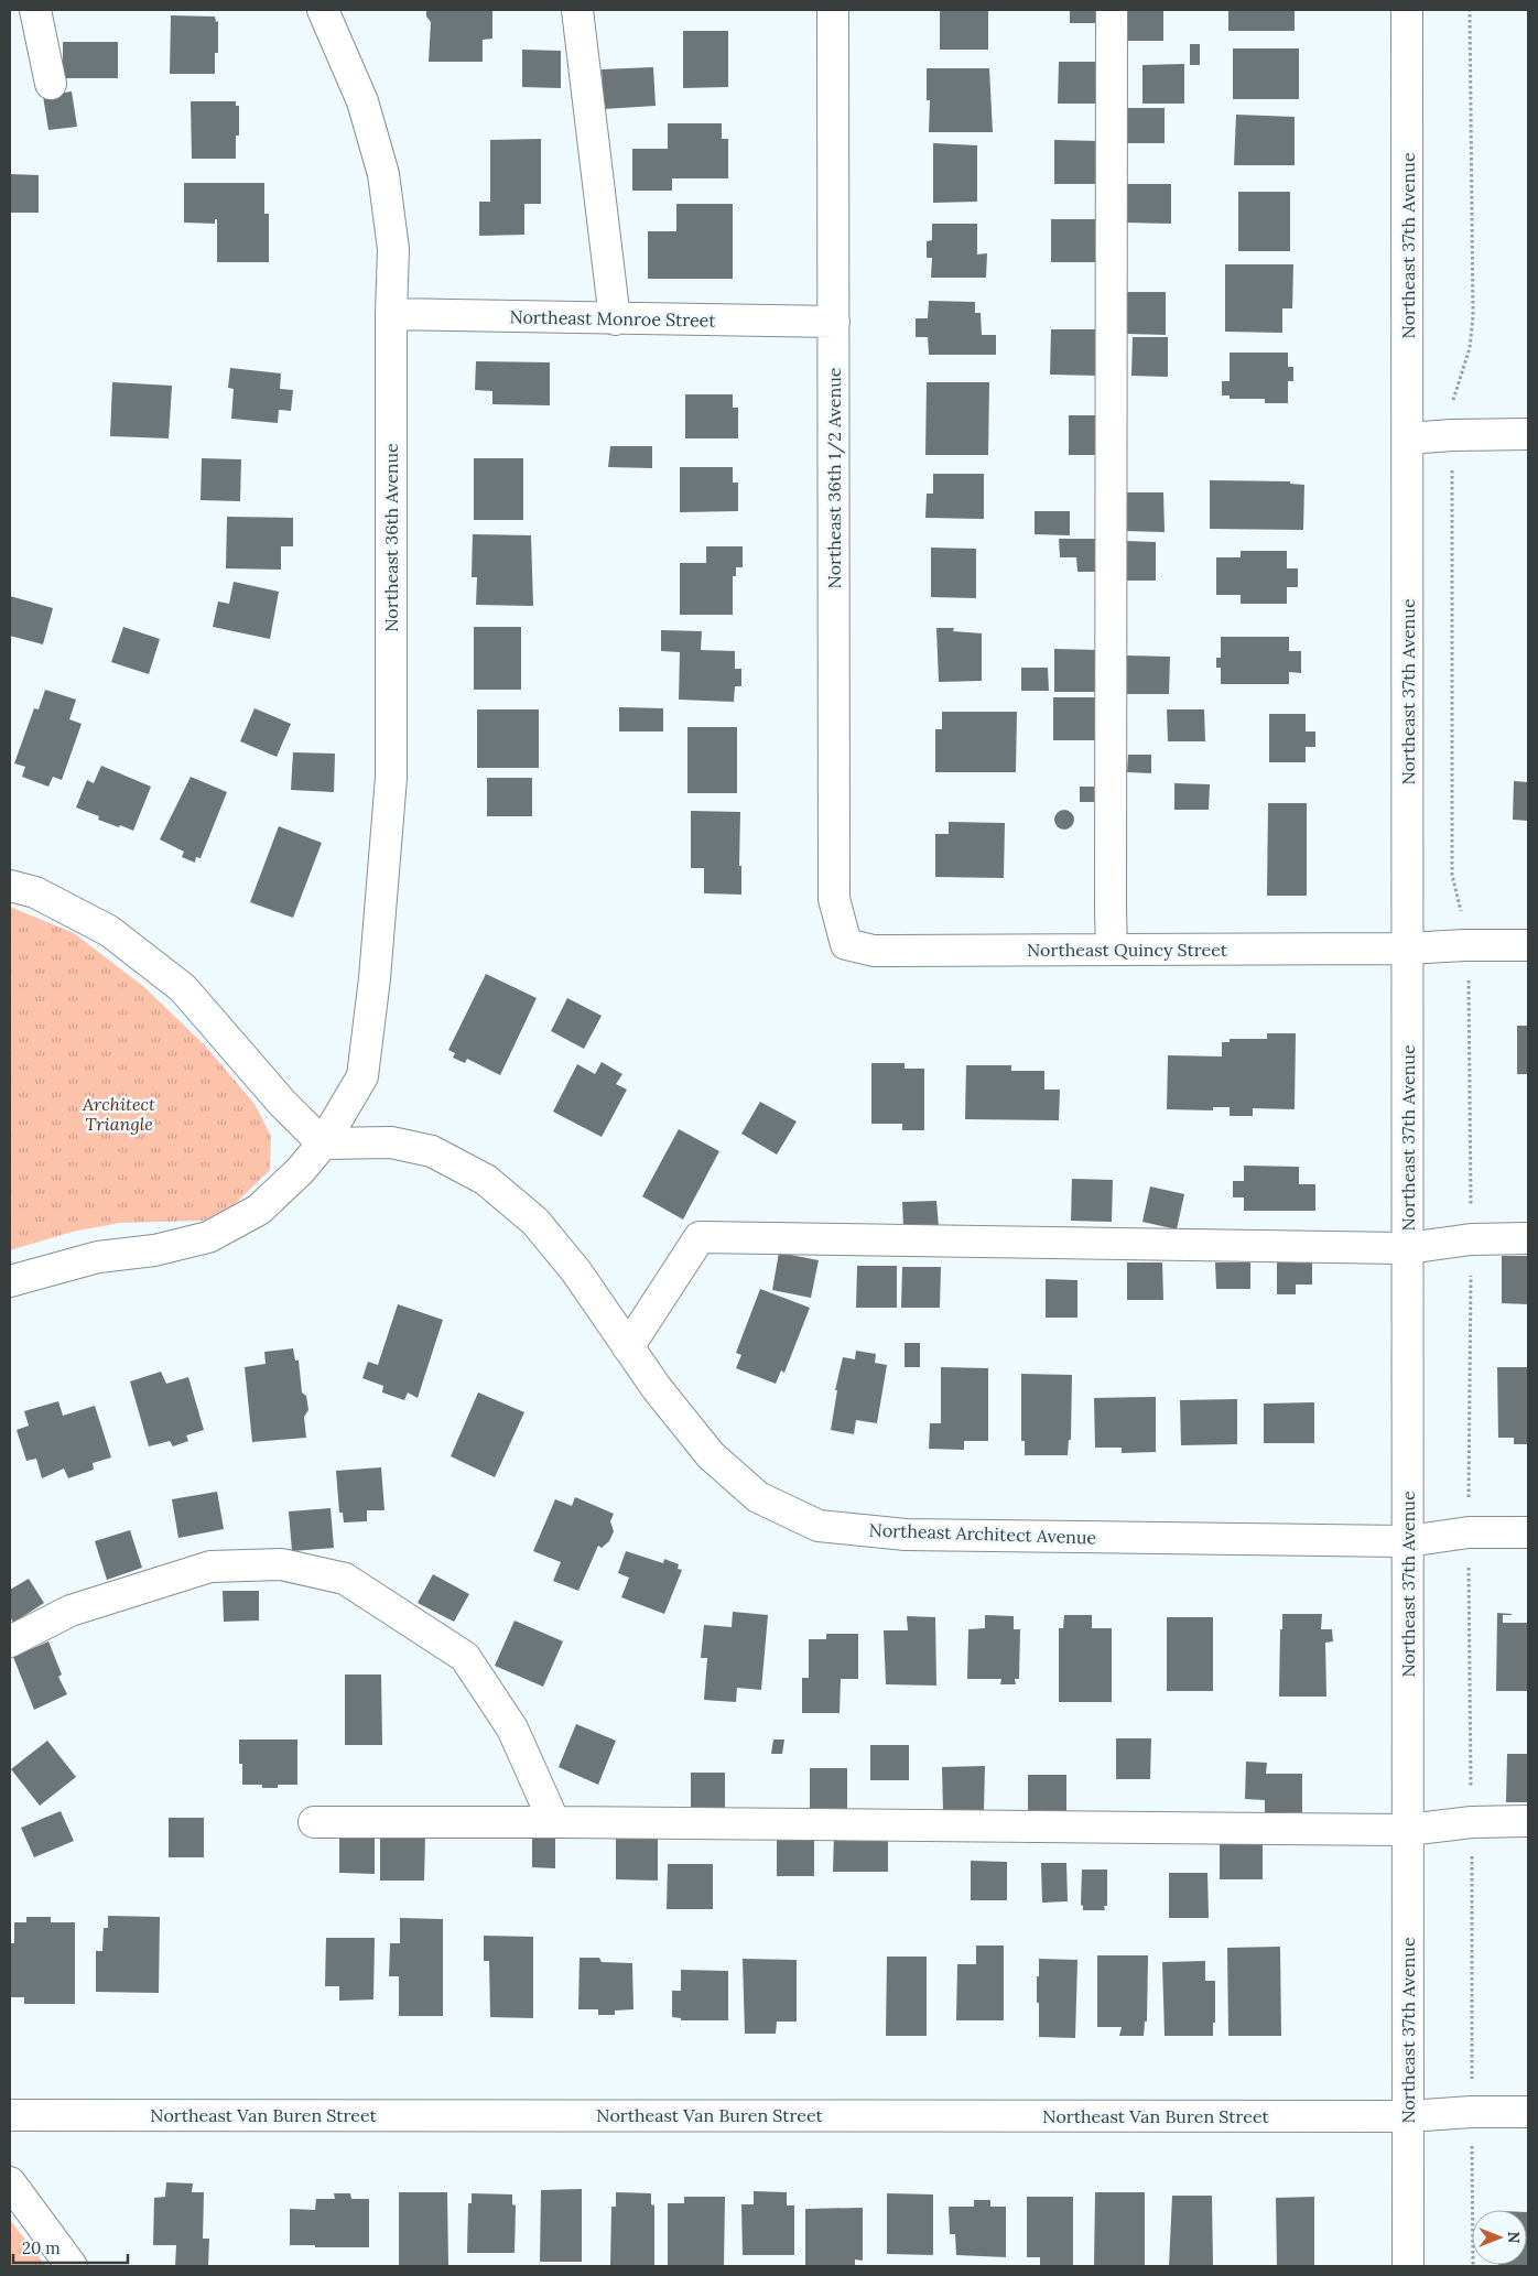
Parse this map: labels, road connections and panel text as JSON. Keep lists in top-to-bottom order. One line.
{"streets":{"street":["Northeast 37th Avenue","Northeast Monroe Street","Northeast 36th 1/2 Avenue","Northeast 36th Avenue","Northeast Quincy Street","Northeast Architect Avenue","Northeast Van Buren Street"]},"crossings":[["Northeast 37th Avenue","Northeast Quincy Street"],["Northeast 37th Avenue","Northeast Architect Avenue"],["Northeast 37th Avenue","Northeast Van Buren Street"],["Northeast Monroe Street","Northeast 36th 1/2 Avenue"],["Northeast Monroe Street","Northeast 36th Avenue"],["Northeast 36th 1/2 Avenue","Northeast Quincy Street"],["Northeast 36th Avenue","Northeast Architect Avenue"]],"parks":["Architect Triangle"],"scale_bar":"20 m","north":"right"}
